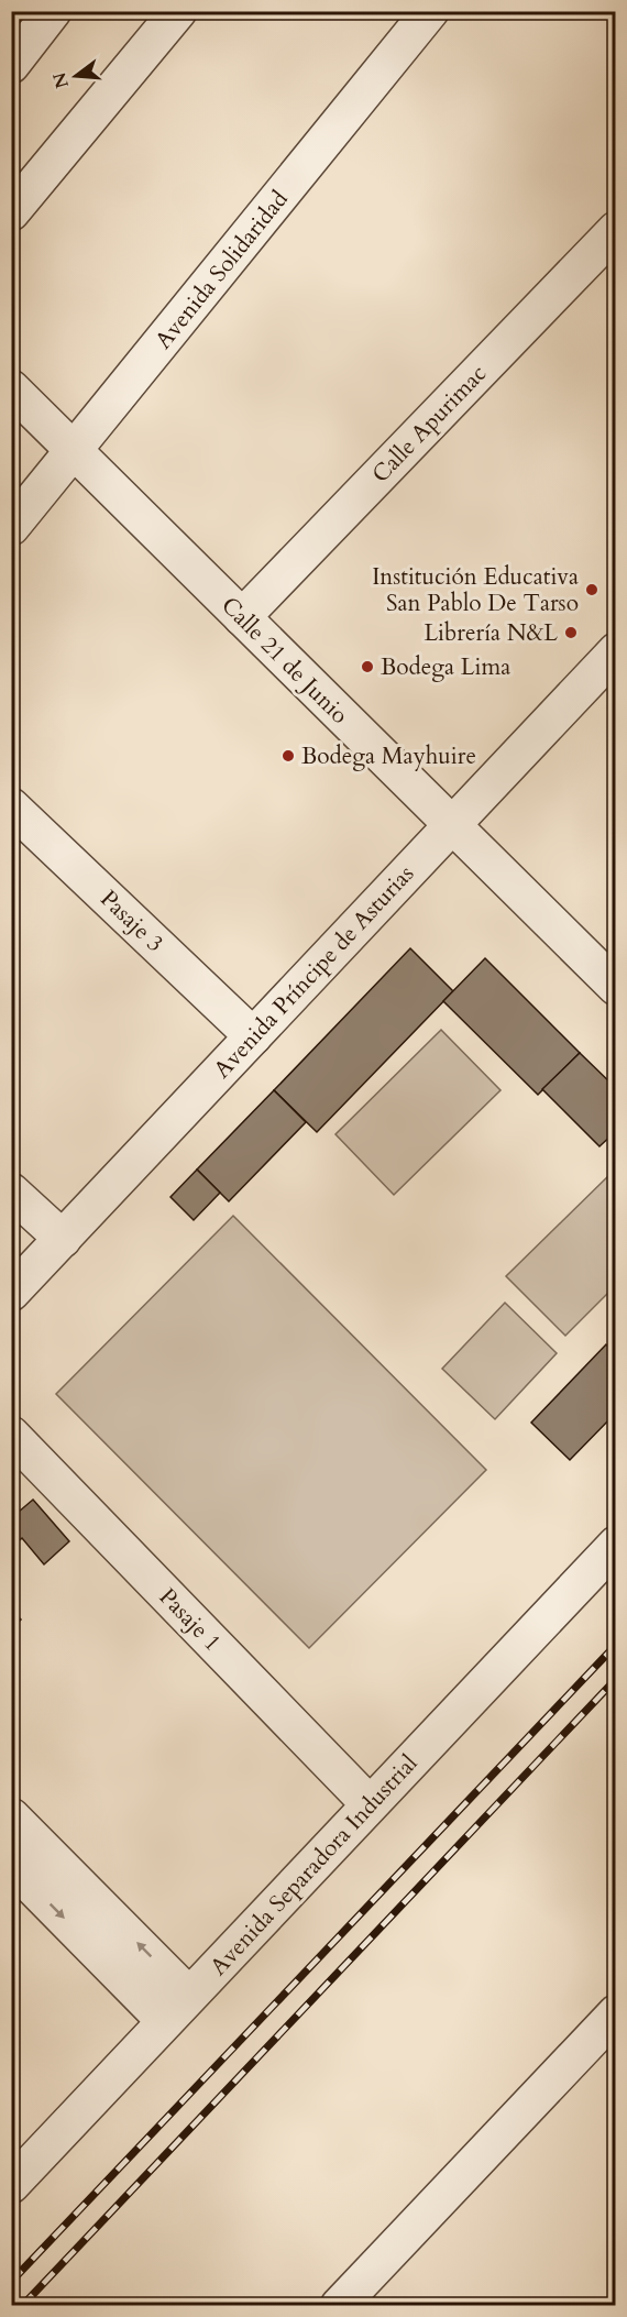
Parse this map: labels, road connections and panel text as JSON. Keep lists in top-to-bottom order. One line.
{"streets":{"street":["Avenida Solidaridad","Calle Apurimac","Calle 21 de Junio","Pasaje 3","Avenida Príncipe de Asturias","Pasaje 1","Avenida Separadora Industrial"]},"crossings":[["Avenida Solidaridad","Calle 21 de Junio"],["Calle Apurimac","Calle 21 de Junio"],["Calle 21 de Junio","Avenida Príncipe de Asturias"],["Pasaje 3","Avenida Príncipe de Asturias"],["Pasaje 1","Avenida Separadora Industrial"]],"places":["Institución Educativa San Pablo De Tarso","Librería N&L","Bodega Lima","Bodega Mayhuire"],"north":"left"}
